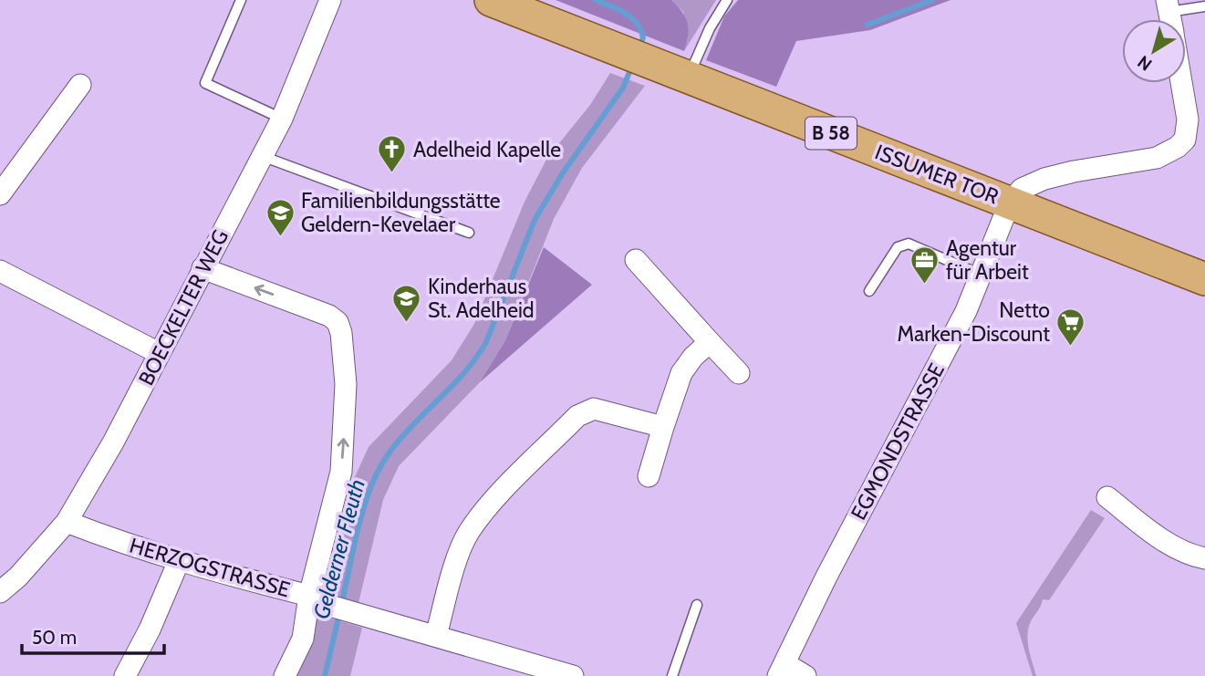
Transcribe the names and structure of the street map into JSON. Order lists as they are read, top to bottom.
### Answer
{
  "streets": {
    "main road": ["B 58", "ISSUMER TOR"],
    "street": ["BOECKELTER WEG", "EGMONDSTRASSE", "HERZOGSTRASSE"]
  },
  "crossings": [
    ["ISSUMER TOR", "EGMONDSTRASSE"],
    ["BOECKELTER WEG", "HERZOGSTRASSE"]
  ],
  "water": ["Gelderner Fleuth"],
  "places": {
    "church": ["Adelheid Kapelle"],
    "school or university": ["Familienbildungsstätte Geldern-Kevelaer", "Kinderhaus St. Adelheid"],
    "office": ["Agentur für Arbeit"],
    "supermarket": ["Netto Marken-Discount"]
  },
  "scale_bar": "50 m",
  "north": "bottom left"
}
